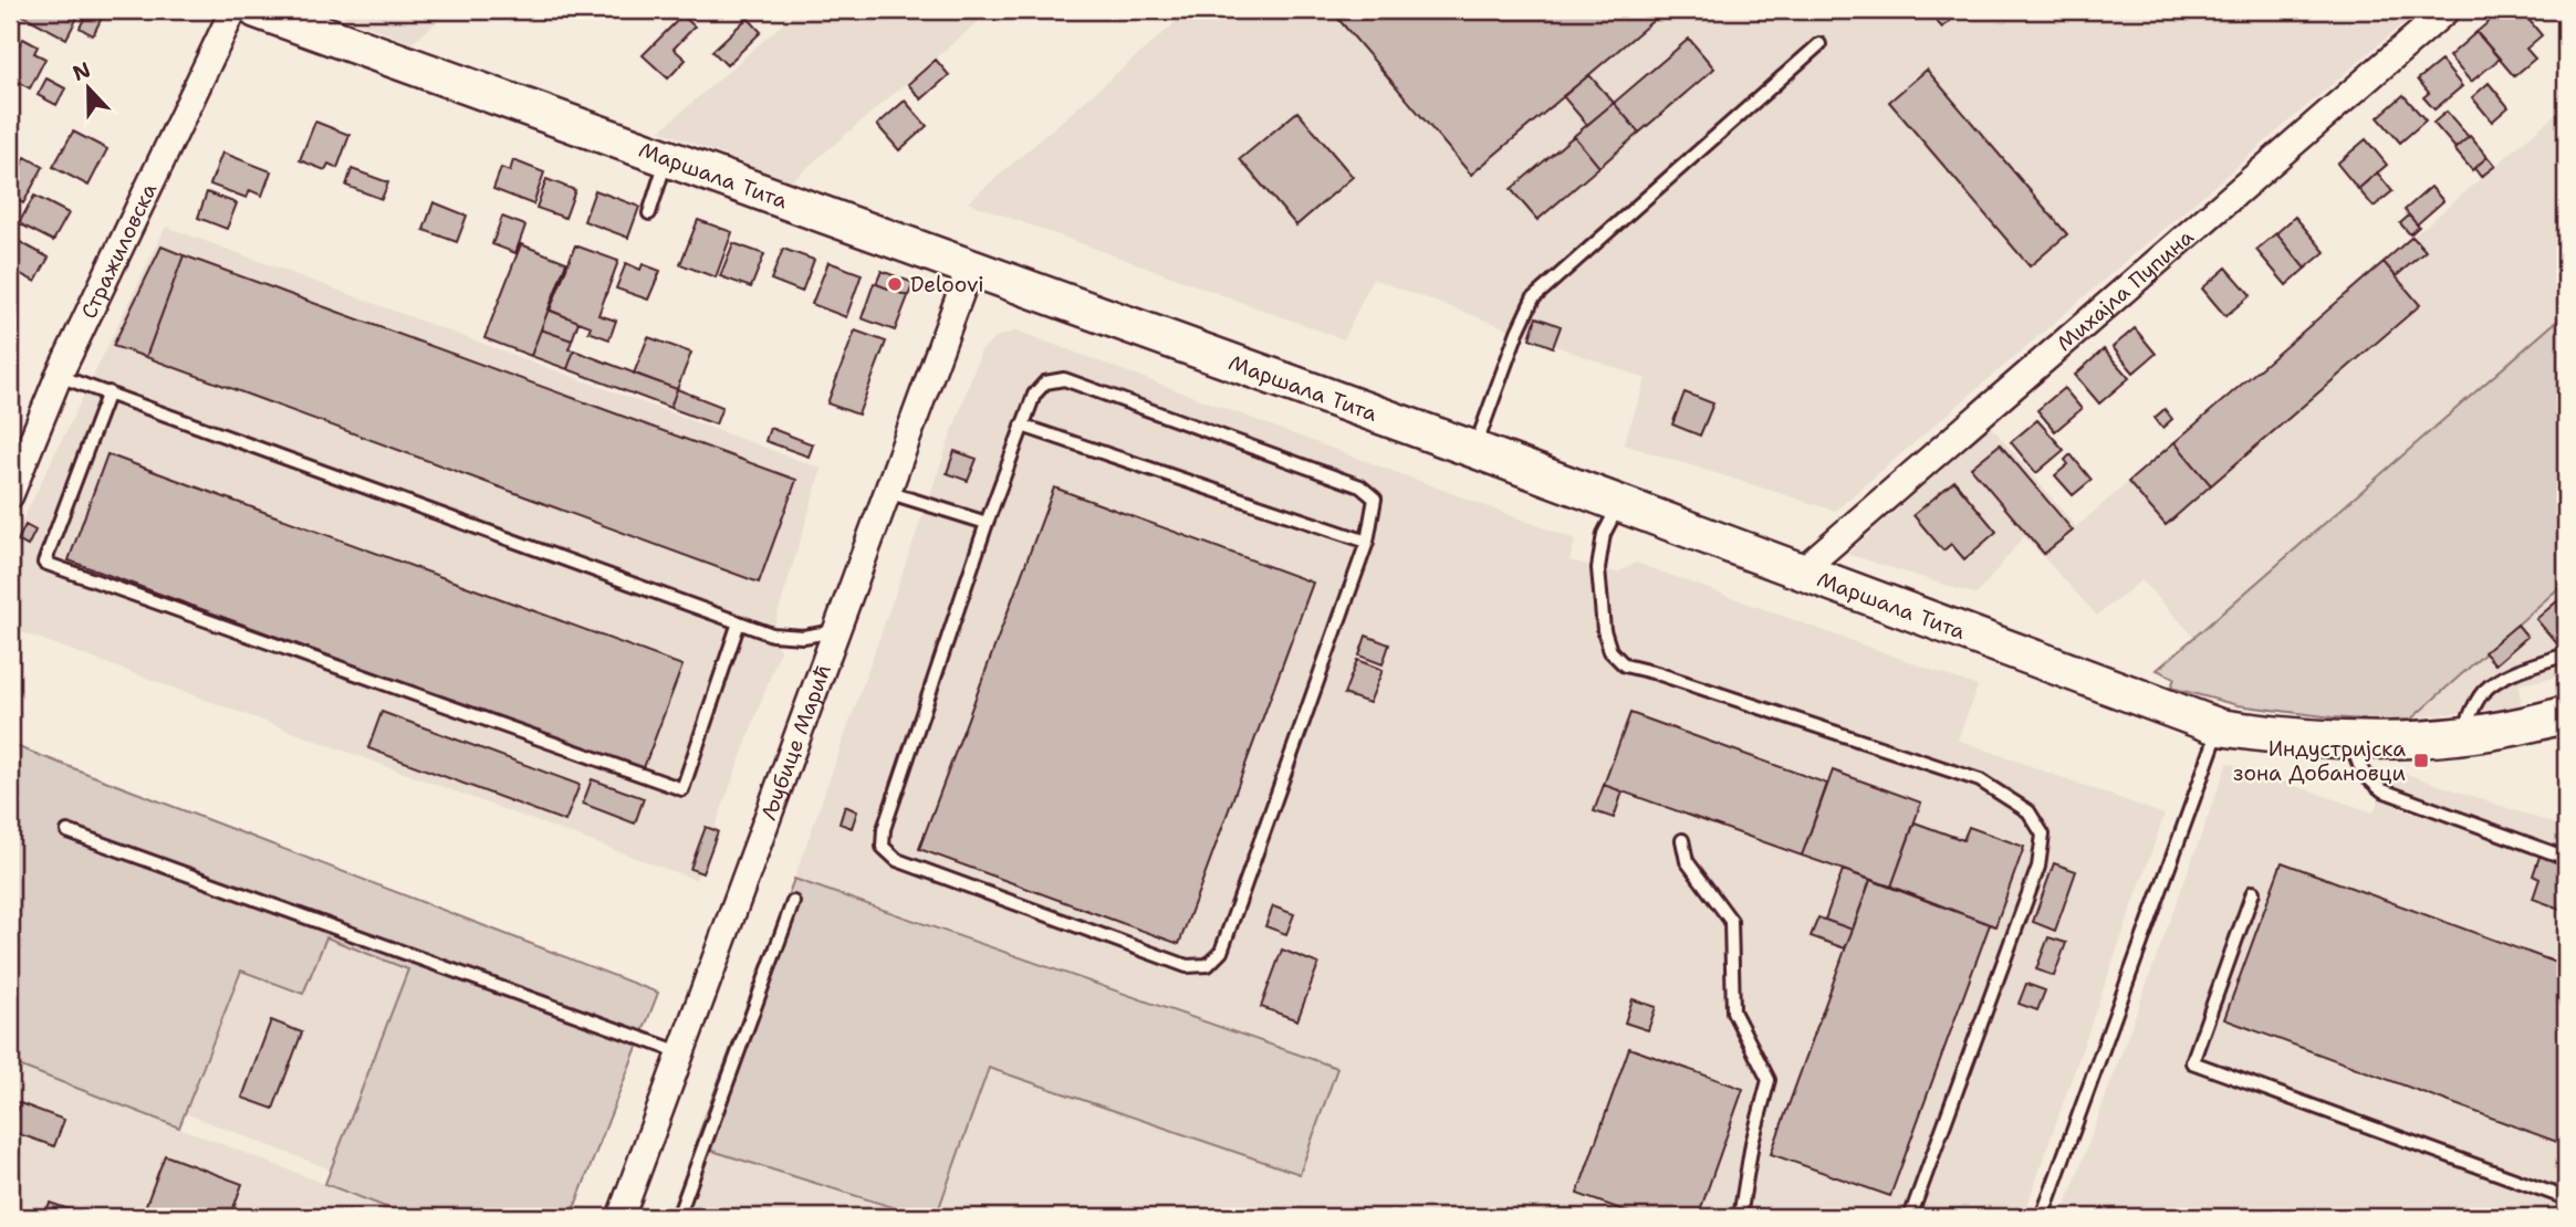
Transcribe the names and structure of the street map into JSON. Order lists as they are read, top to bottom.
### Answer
{
  "streets": {
    "main road": ["Маршала Тита"],
    "street": ["Стражиловска", "Михајла Пупина", "Љубице Марић"]
  },
  "crossings": [
    ["Маршала Тита", "Михајла Пупина"],
    ["Маршала Тита", "Љубице Марић"]
  ],
  "places": {
    "other": ["Deloovi"],
    "transit": ["Индустријска зона Добановци"]
  },
  "north": "top"
}
